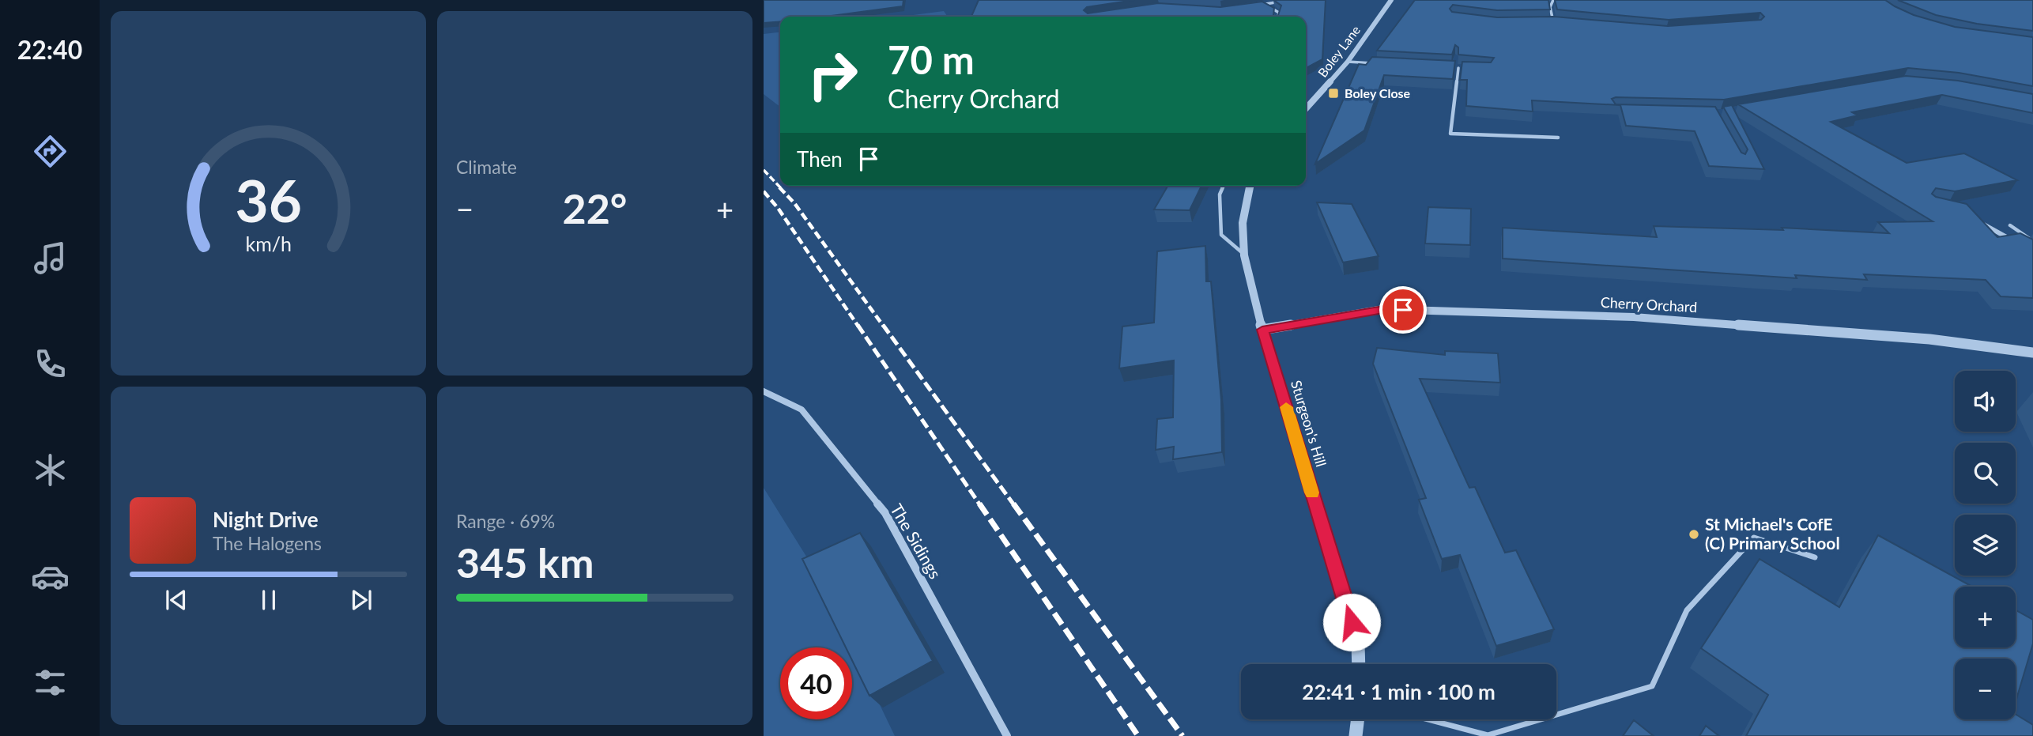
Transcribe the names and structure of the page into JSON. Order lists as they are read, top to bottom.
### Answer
{
  "streets": {
    "street": [
      "Boley Lane",
      "Cherry Orchard",
      "Sturgeon's Hill",
      "The Sidings"
    ]
  },
  "crossings": [
    ["Cherry Orchard", "Sturgeon's Hill"]
  ],
  "places": {
    "transit": ["Boley Close"],
    "other": ["St Michael's CofE (C) Primary School"]
  },
  "page": {
    "tabs": "22:40",
    "tile": [
      "Climate",
      ["Range · 69%", "345 km"]
    ],
    "turn": ["70 m", "Cherry Orchard"],
    "then": "Then",
    "heat": ["−", "22°", "+"],
    "map_buttons": ["+", "−"],
    "song": ["Night Drive", "The Halogens"],
    "limit": "40",
    "trip": "22:41 · 1 min · 100 m",
    "gauge": ["36", "km/h"]
  }
}
